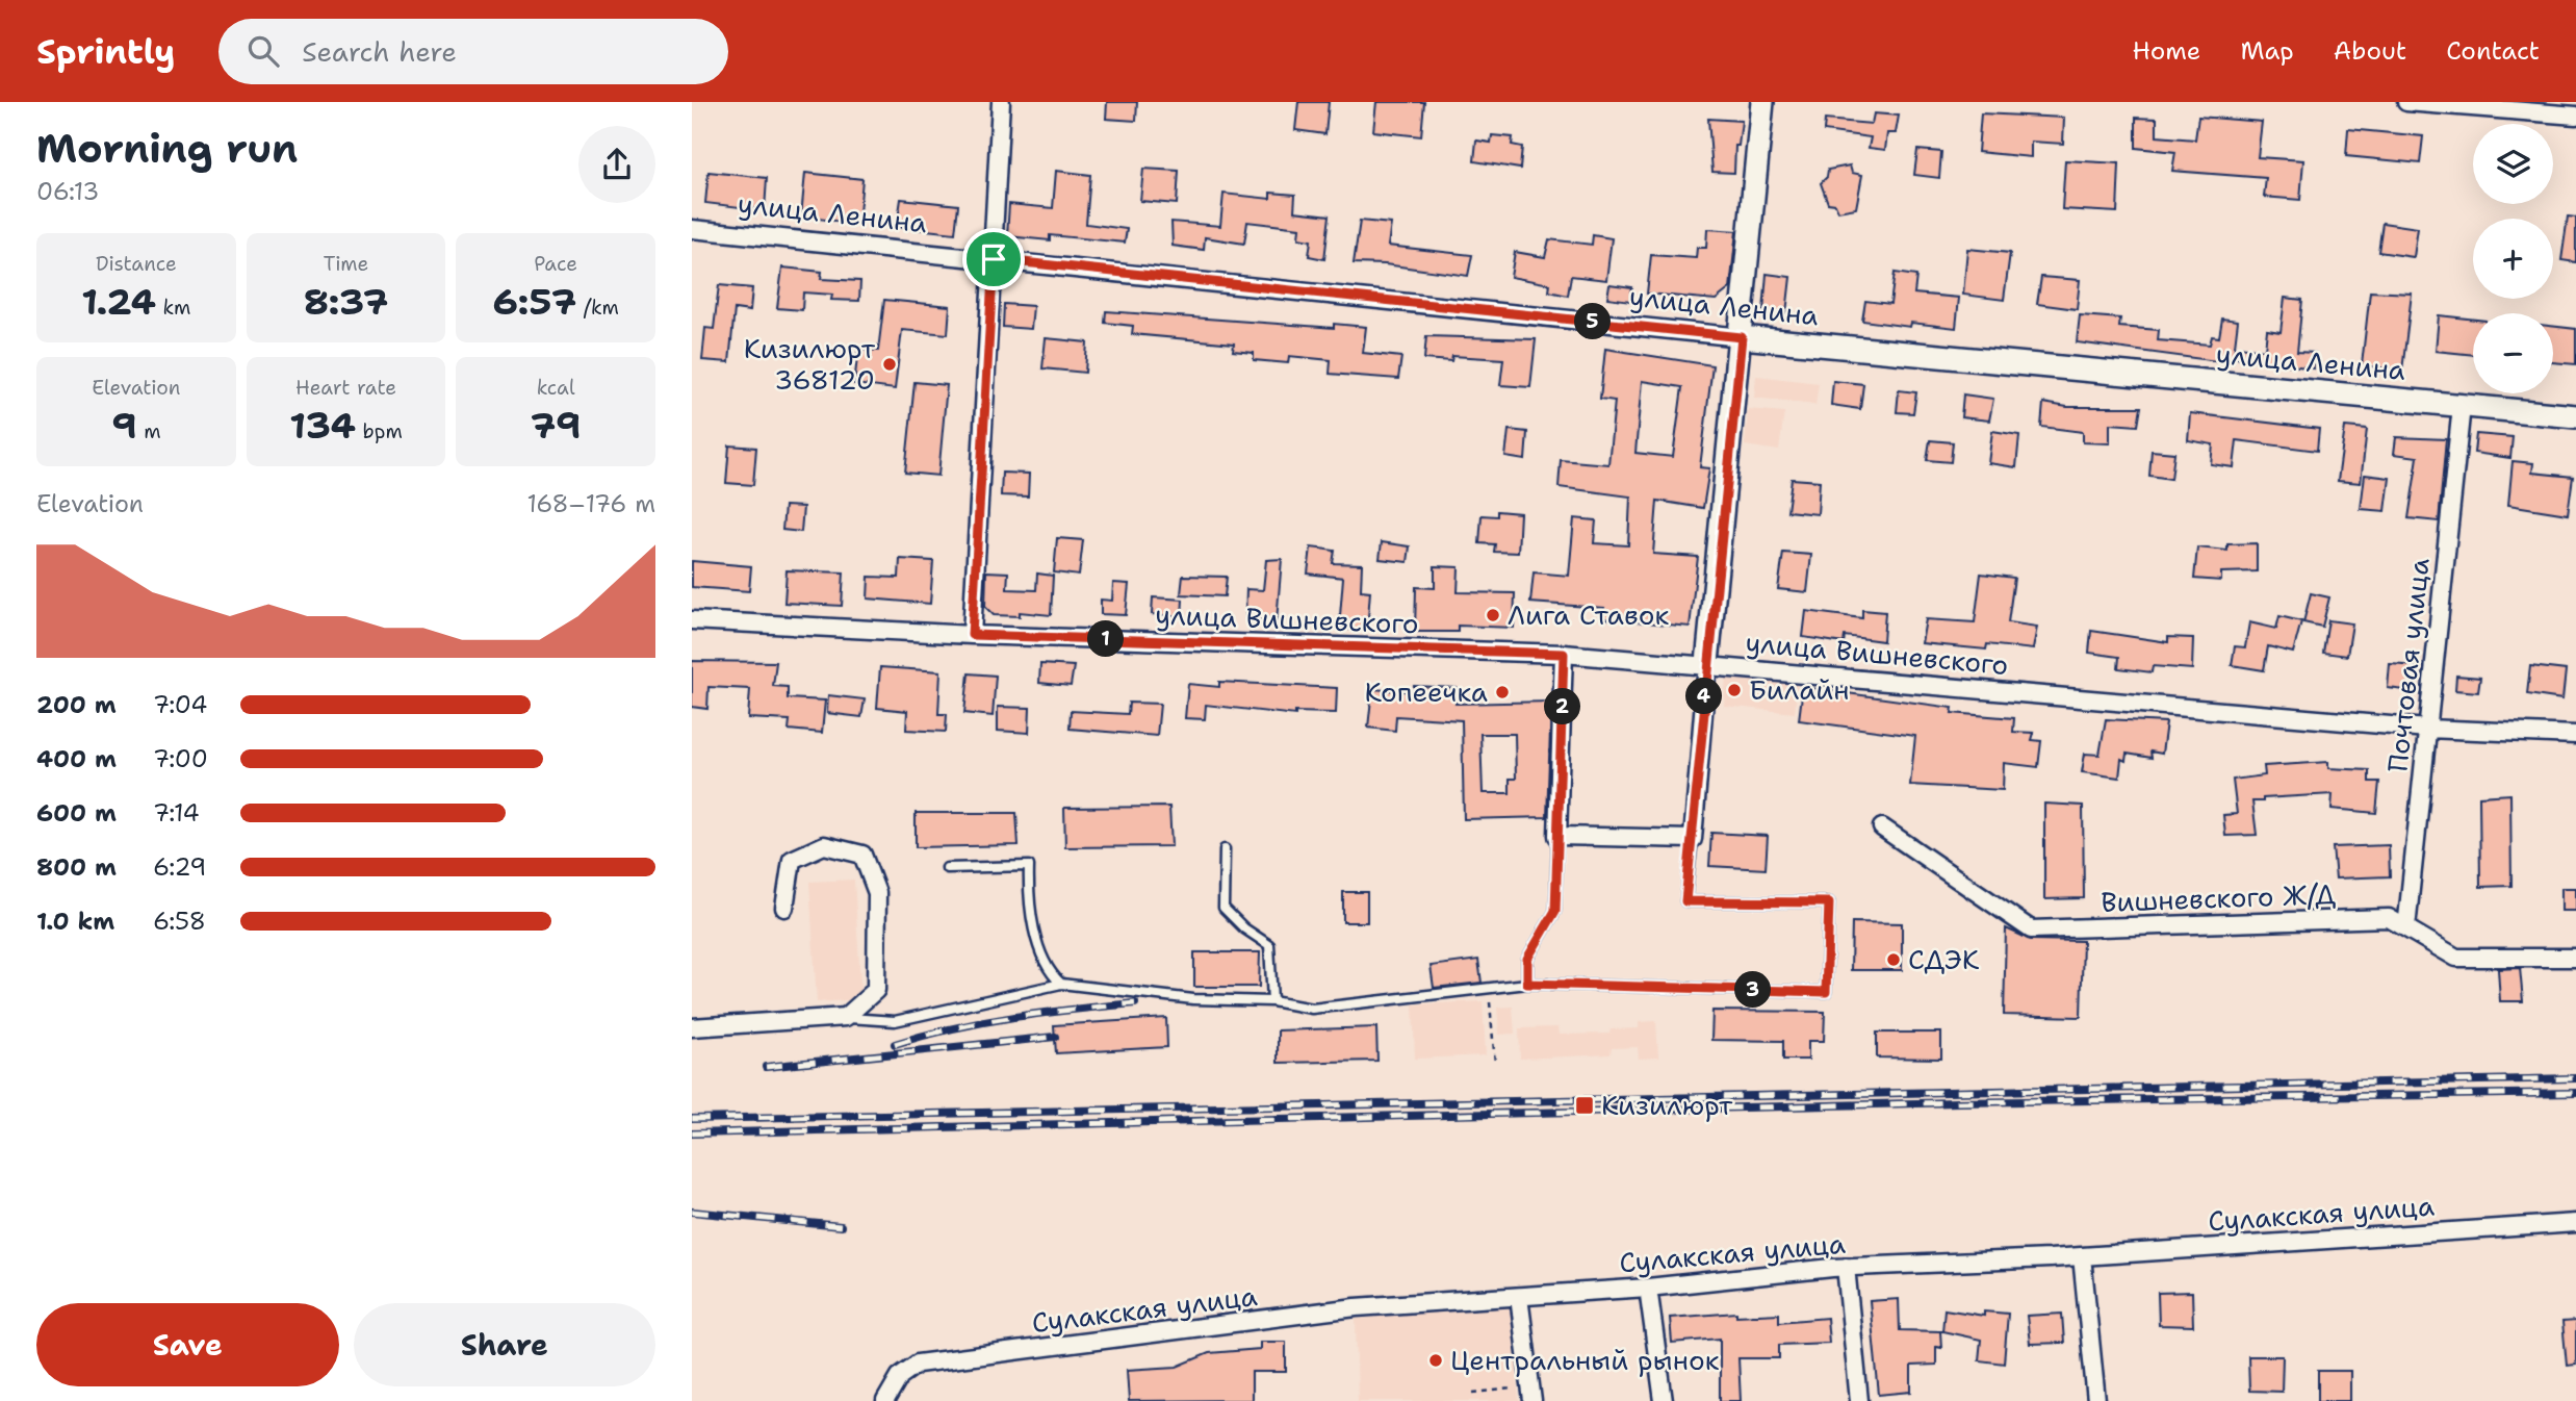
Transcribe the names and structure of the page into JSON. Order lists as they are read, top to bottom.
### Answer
{
  "streets": {
    "street": [
      "улица Ленина",
      "улица Вишневского",
      "Почтовая улица",
      "Вишневского Ж/Д",
      "Сулакская улица"
    ]
  },
  "crossings": [
    ["улица Ленина", "Почтовая улица"],
    ["улица Вишневского", "Почтовая улица"],
    ["Почтовая улица", "Вишневского Ж/Д"]
  ],
  "places": {
    "other": [
      "Кизилюрт 368120",
      "Лига Ставок",
      "Билайн",
      "Копеечка",
      "СДЭК",
      "Центральный рынок"
    ],
    "transit": ["Кизилюрт"]
  },
  "page": {
    "header": "Sprintly",
    "search": "Search here",
    "nav": [
      "Home",
      "Map",
      "About",
      "Contact"
    ],
    "heading": ["Morning run", "06:13"],
    "map_buttons": ["+", "−"],
    "stats": [
      ["Distance", "1.24 km"],
      ["Time", "8:37"],
      ["Pace", "6:57 /km"],
      ["Elevation", "9 m"],
      ["Heart rate", "134 bpm"],
      ["kcal", "79"]
    ],
    "pins": [
      "5",
      "1",
      "4",
      "2",
      "3"
    ],
    "chart": ["Elevation", "168–176 m"],
    "list": [
      {
        "name": "200 m",
        "note": "7:04"
      },
      {
        "name": "400 m",
        "note": "7:00"
      },
      {
        "name": "600 m",
        "note": "7:14"
      },
      {
        "name": "800 m",
        "note": "6:29"
      },
      {
        "name": "1.0 km",
        "note": "6:58"
      }
    ],
    "buttons": ["Save", "Share"]
  }
}
